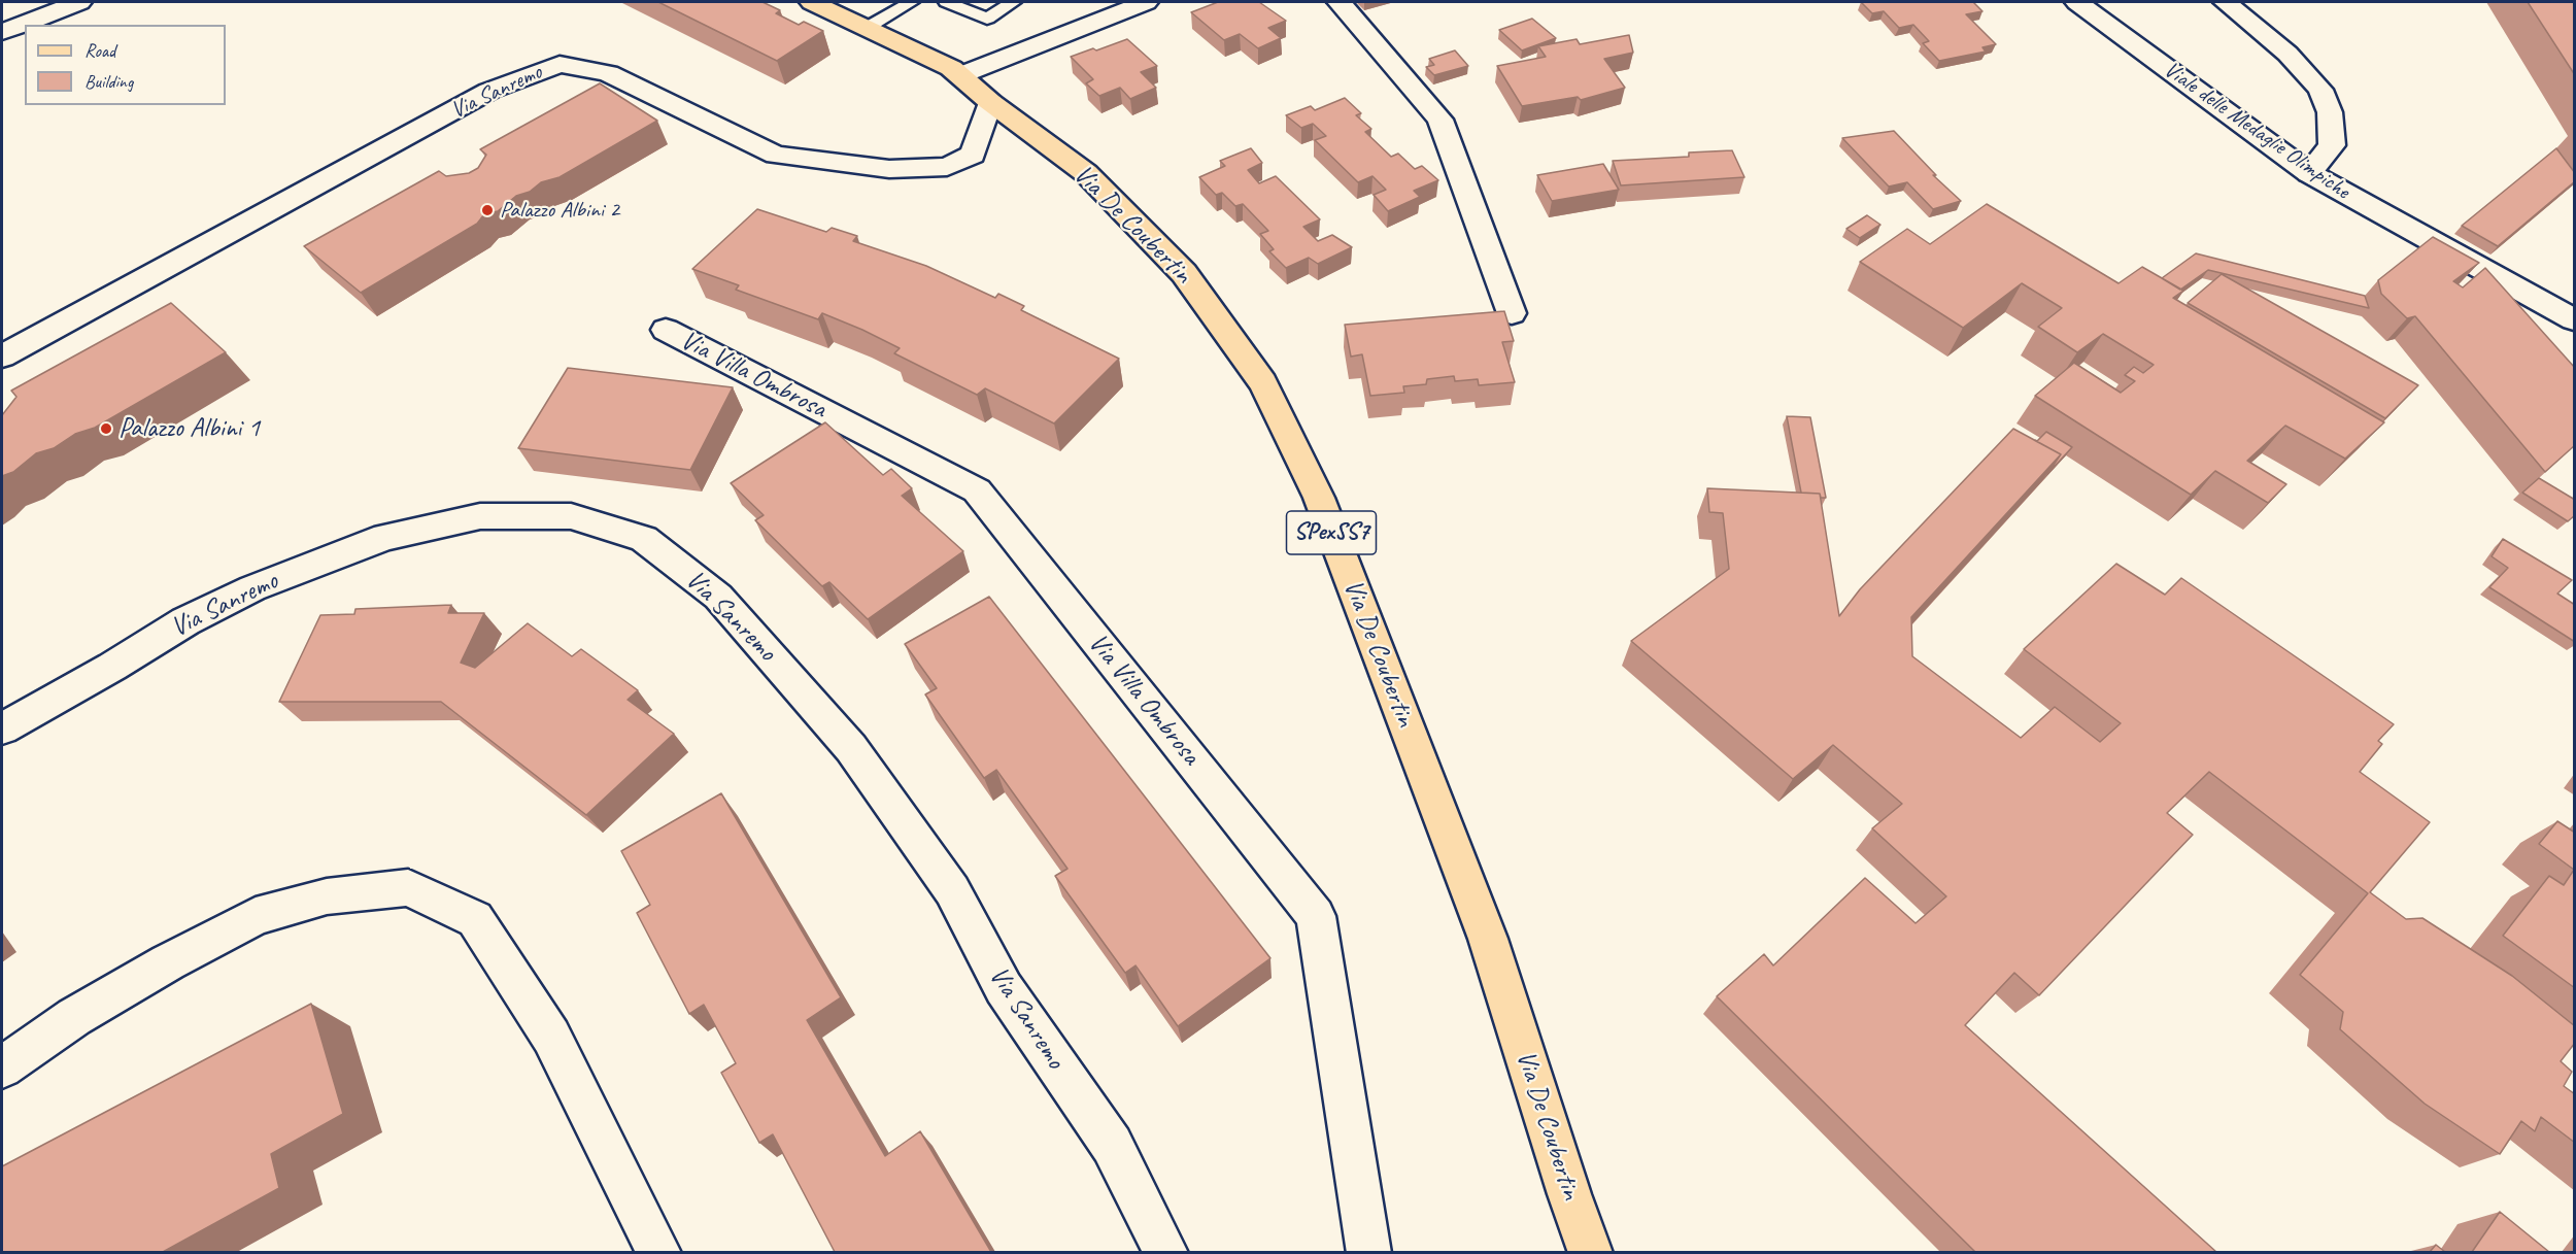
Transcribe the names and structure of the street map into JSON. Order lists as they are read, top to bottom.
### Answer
{
  "streets": {
    "main road": ["Via De Coubertin", "SPexSS7"],
    "street": ["Via Sanremo", "Viale delle Medaglie Olimpiche", "Via Villa Ombrosa"]
  },
  "crossings": [
    ["Via Sanremo", "Via De Coubertin"]
  ],
  "places": ["Palazzo Albini 2", "Palazzo Albini 1"],
  "legend": ["Road", "Building"]
}
